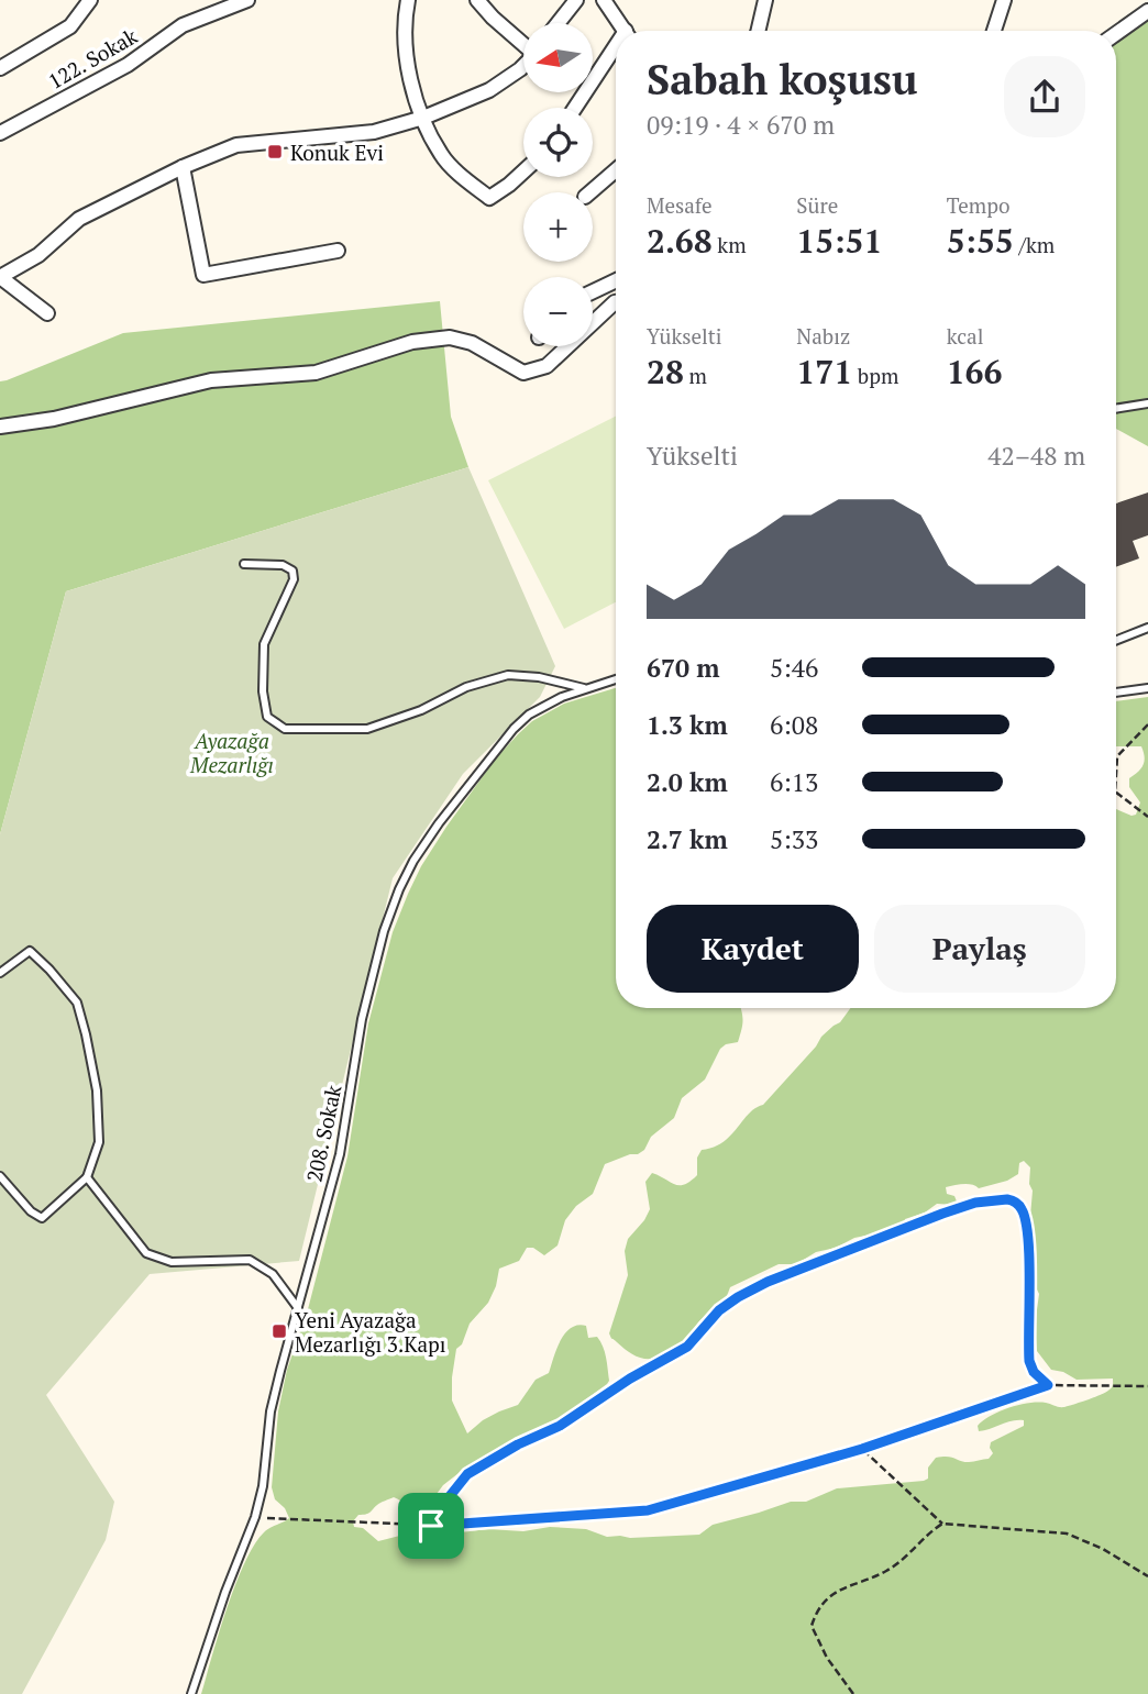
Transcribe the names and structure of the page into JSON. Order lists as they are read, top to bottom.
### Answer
{
  "streets": {
    "street": ["122. Sokak"],
    "lane": ["208. Sokak"]
  },
  "parks": ["Ayazağa Mezarlığı"],
  "places": {
    "transit": ["Konuk Evi", "Yeni Ayazağa Mezarlığı 3.Kapı"]
  },
  "north": "left",
  "page": {
    "map_buttons": ["+", "−"],
    "heading": ["Sabah koşusu", "09:19 · 4 × 670 m"],
    "stats": [
      ["Mesafe", "2.68 km"],
      ["Süre", "15:51"],
      ["Tempo", "5:55 /km"],
      ["Yükselti", "28 m"],
      ["Nabız", "171 bpm"],
      ["kcal", "166"]
    ],
    "chart": ["Yükselti", "42–48 m"],
    "list": [
      {
        "name": "670 m",
        "note": "5:46"
      },
      {
        "name": "1.3 km",
        "note": "6:08"
      },
      {
        "name": "2.0 km",
        "note": "6:13"
      },
      {
        "name": "2.7 km",
        "note": "5:33"
      }
    ],
    "buttons": ["Kaydet", "Paylaş"]
  }
}
